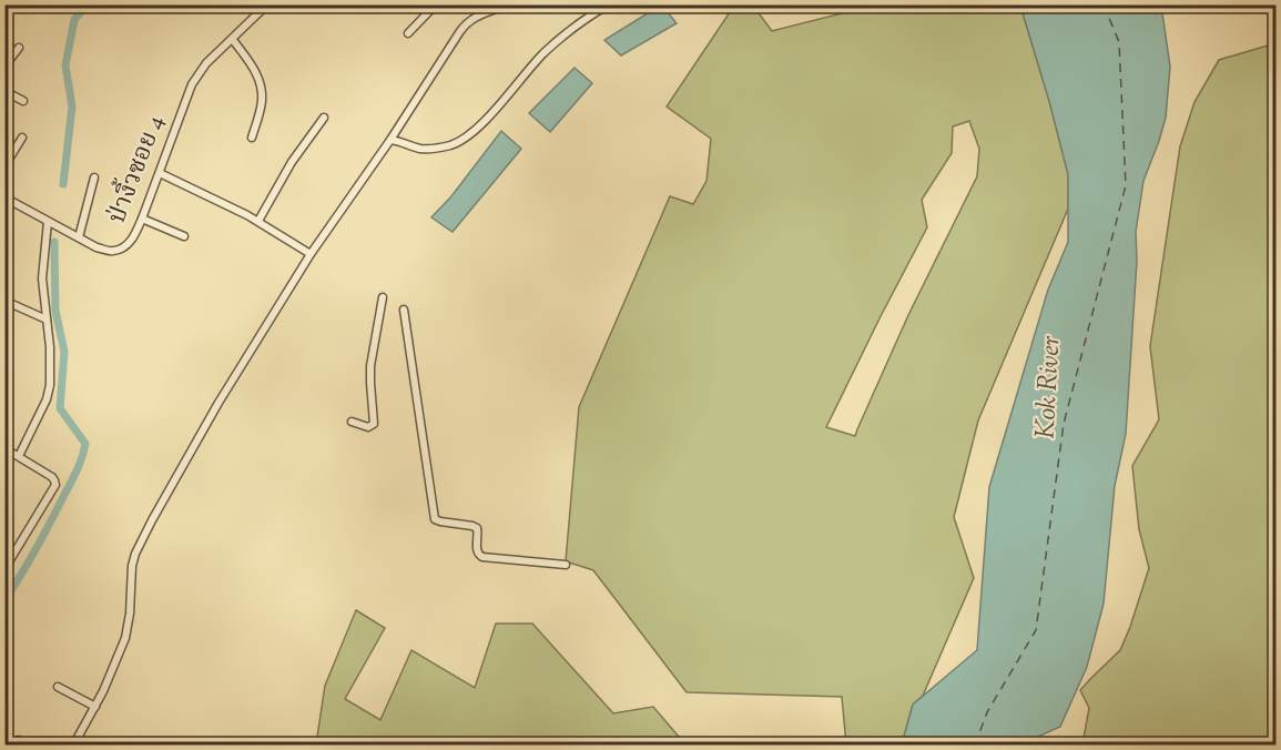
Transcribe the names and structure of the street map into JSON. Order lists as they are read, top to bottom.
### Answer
{
  "streets": {
    "street": ["ป่างิ้วซอย 4"]
  },
  "water": ["Kok River"]
}
